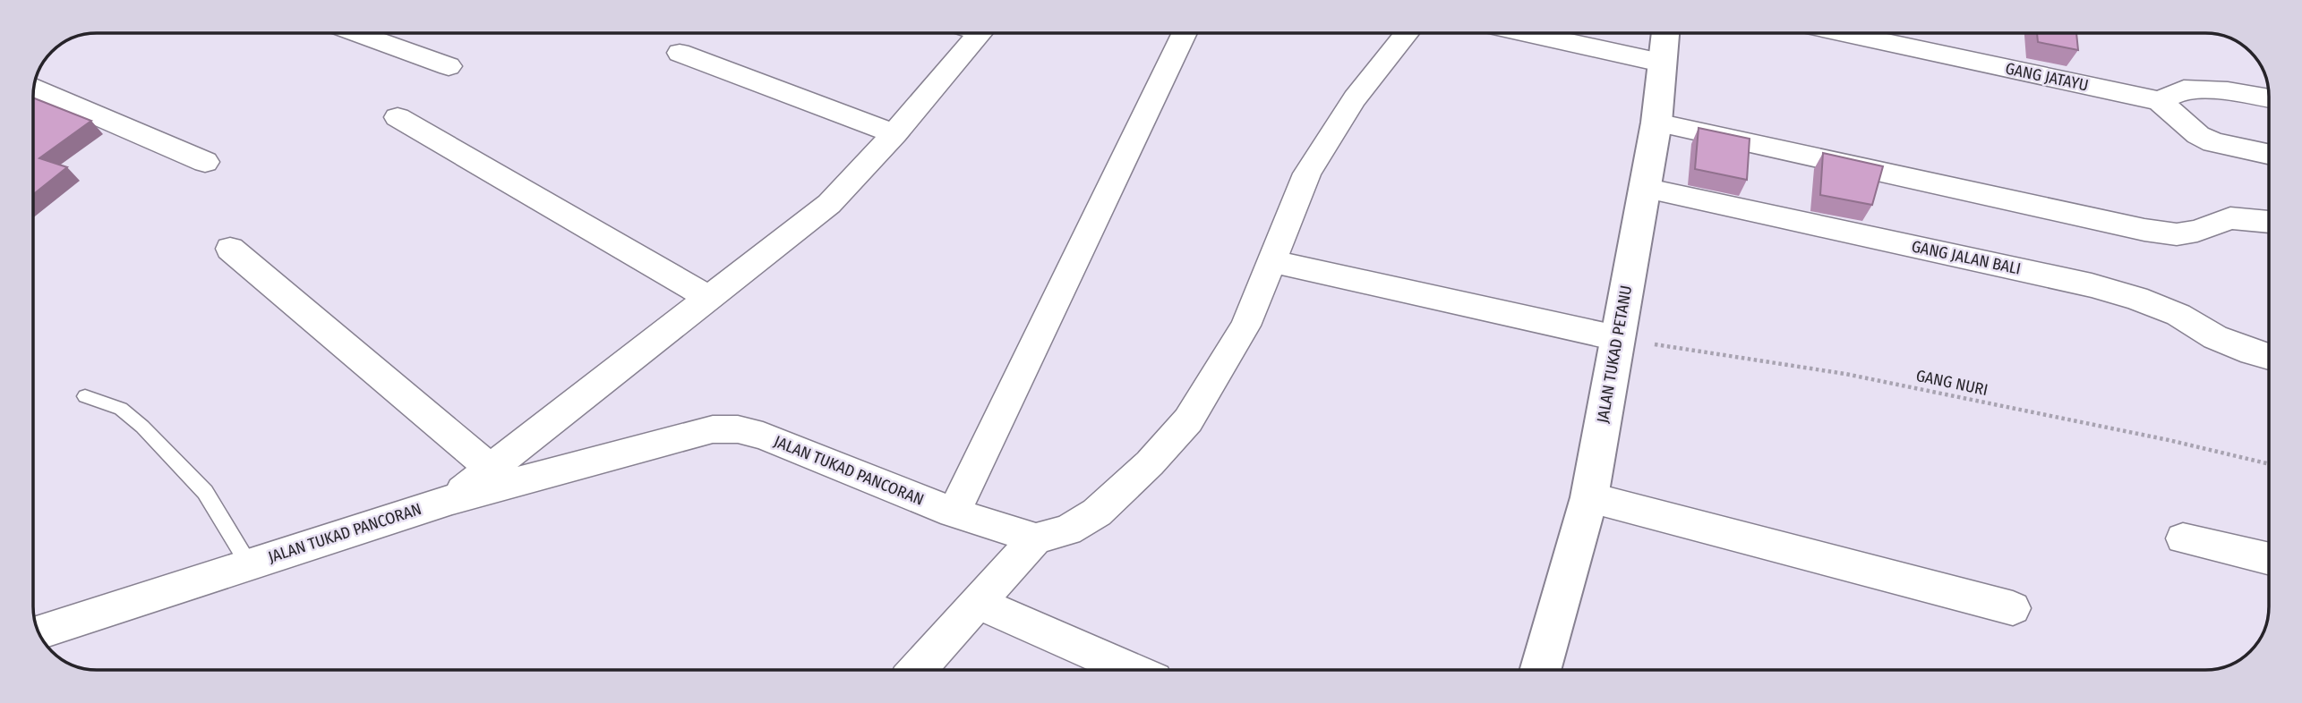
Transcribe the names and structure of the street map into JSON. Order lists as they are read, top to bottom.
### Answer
{
  "streets": {
    "street": [
      "GANG JATAYU",
      "GANG JALAN BALI",
      "JALAN TUKAD PETANU",
      "JALAN TUKAD PANCORAN"
    ],
    "path": ["GANG NURI"]
  },
  "crossings": [
    ["GANG JALAN BALI", "JALAN TUKAD PETANU"],
    ["JALAN TUKAD PETANU", "GANG NURI"]
  ]
}
